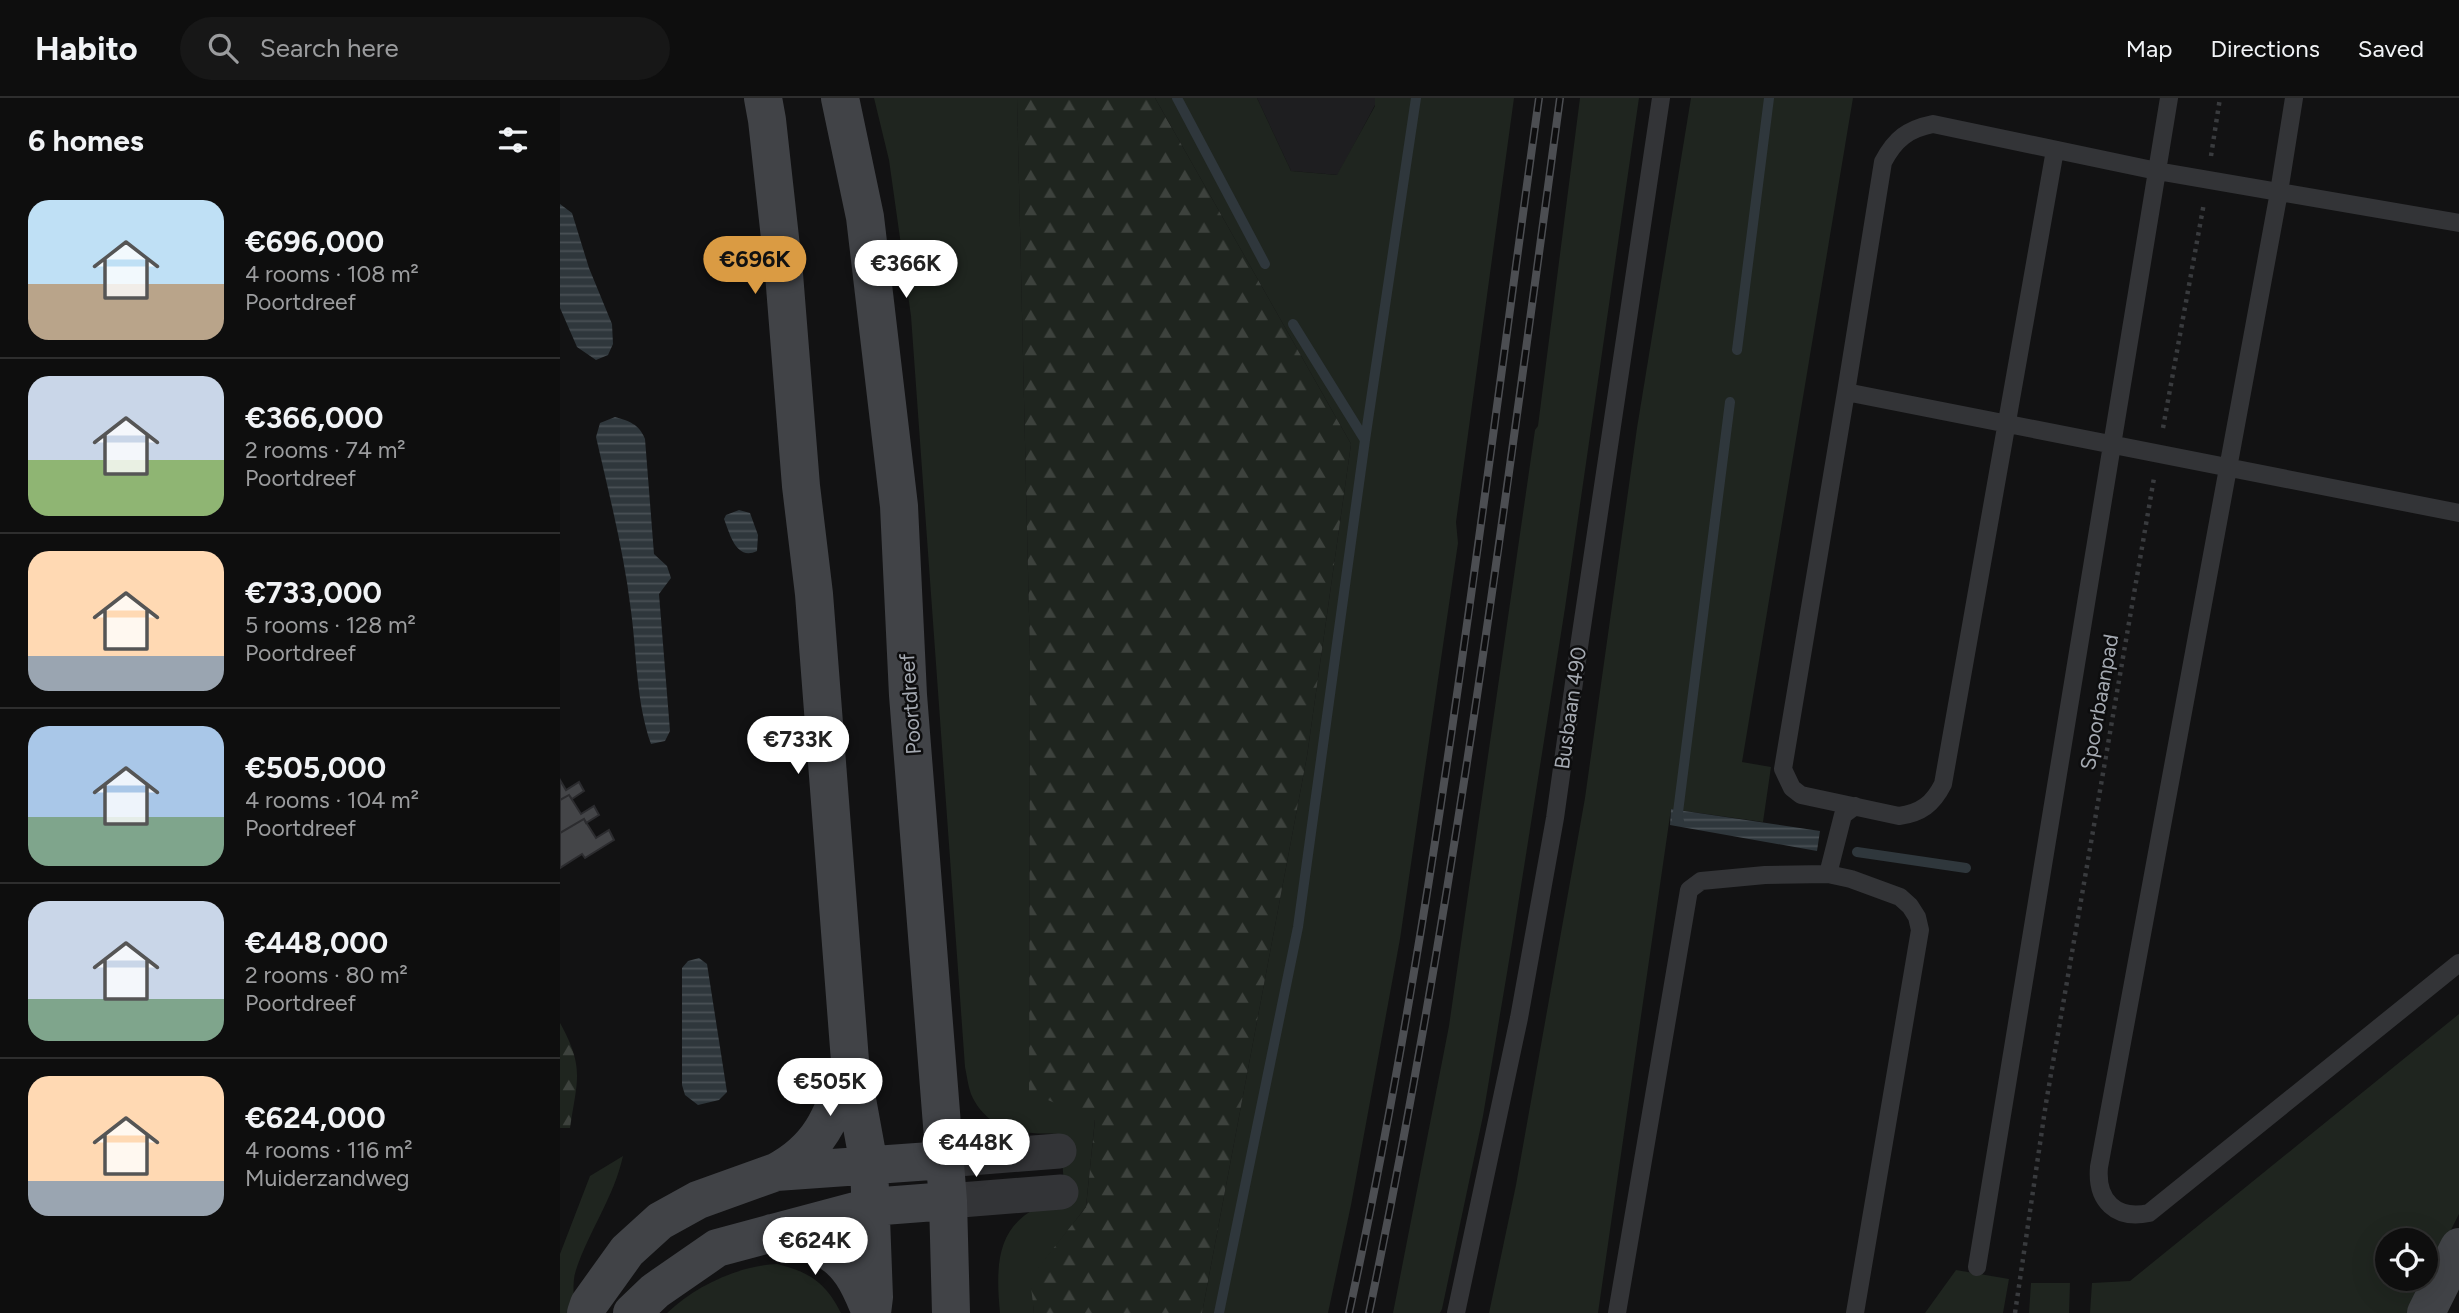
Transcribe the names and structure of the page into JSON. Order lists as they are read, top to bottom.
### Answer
{
  "streets": {
    "main road": ["Poortdreef"],
    "lane": ["Busbaan 490"],
    "path": ["Spoorbaanpad"]
  },
  "page": {
    "header": "Habito",
    "search": "Search here",
    "nav": ["Map", "Directions", "Saved"],
    "heading": "6 homes",
    "list": [
      {
        "name": "€696,000",
        "note": "4 rooms · 108 m² · Poortdreef"
      },
      {
        "name": "€366,000",
        "note": "2 rooms · 74 m² · Poortdreef"
      },
      {
        "name": "€733,000",
        "note": "5 rooms · 128 m² · Poortdreef"
      },
      {
        "name": "€505,000",
        "note": "4 rooms · 104 m² · Poortdreef"
      },
      {
        "name": "€448,000",
        "note": "2 rooms · 80 m² · Poortdreef"
      },
      {
        "name": "€624,000",
        "note": "4 rooms · 116 m² · Muiderzandweg"
      }
    ],
    "price": [
      "€696K",
      "€366K",
      "€733K",
      "€505K",
      "€448K",
      "€624K"
    ]
  }
}
